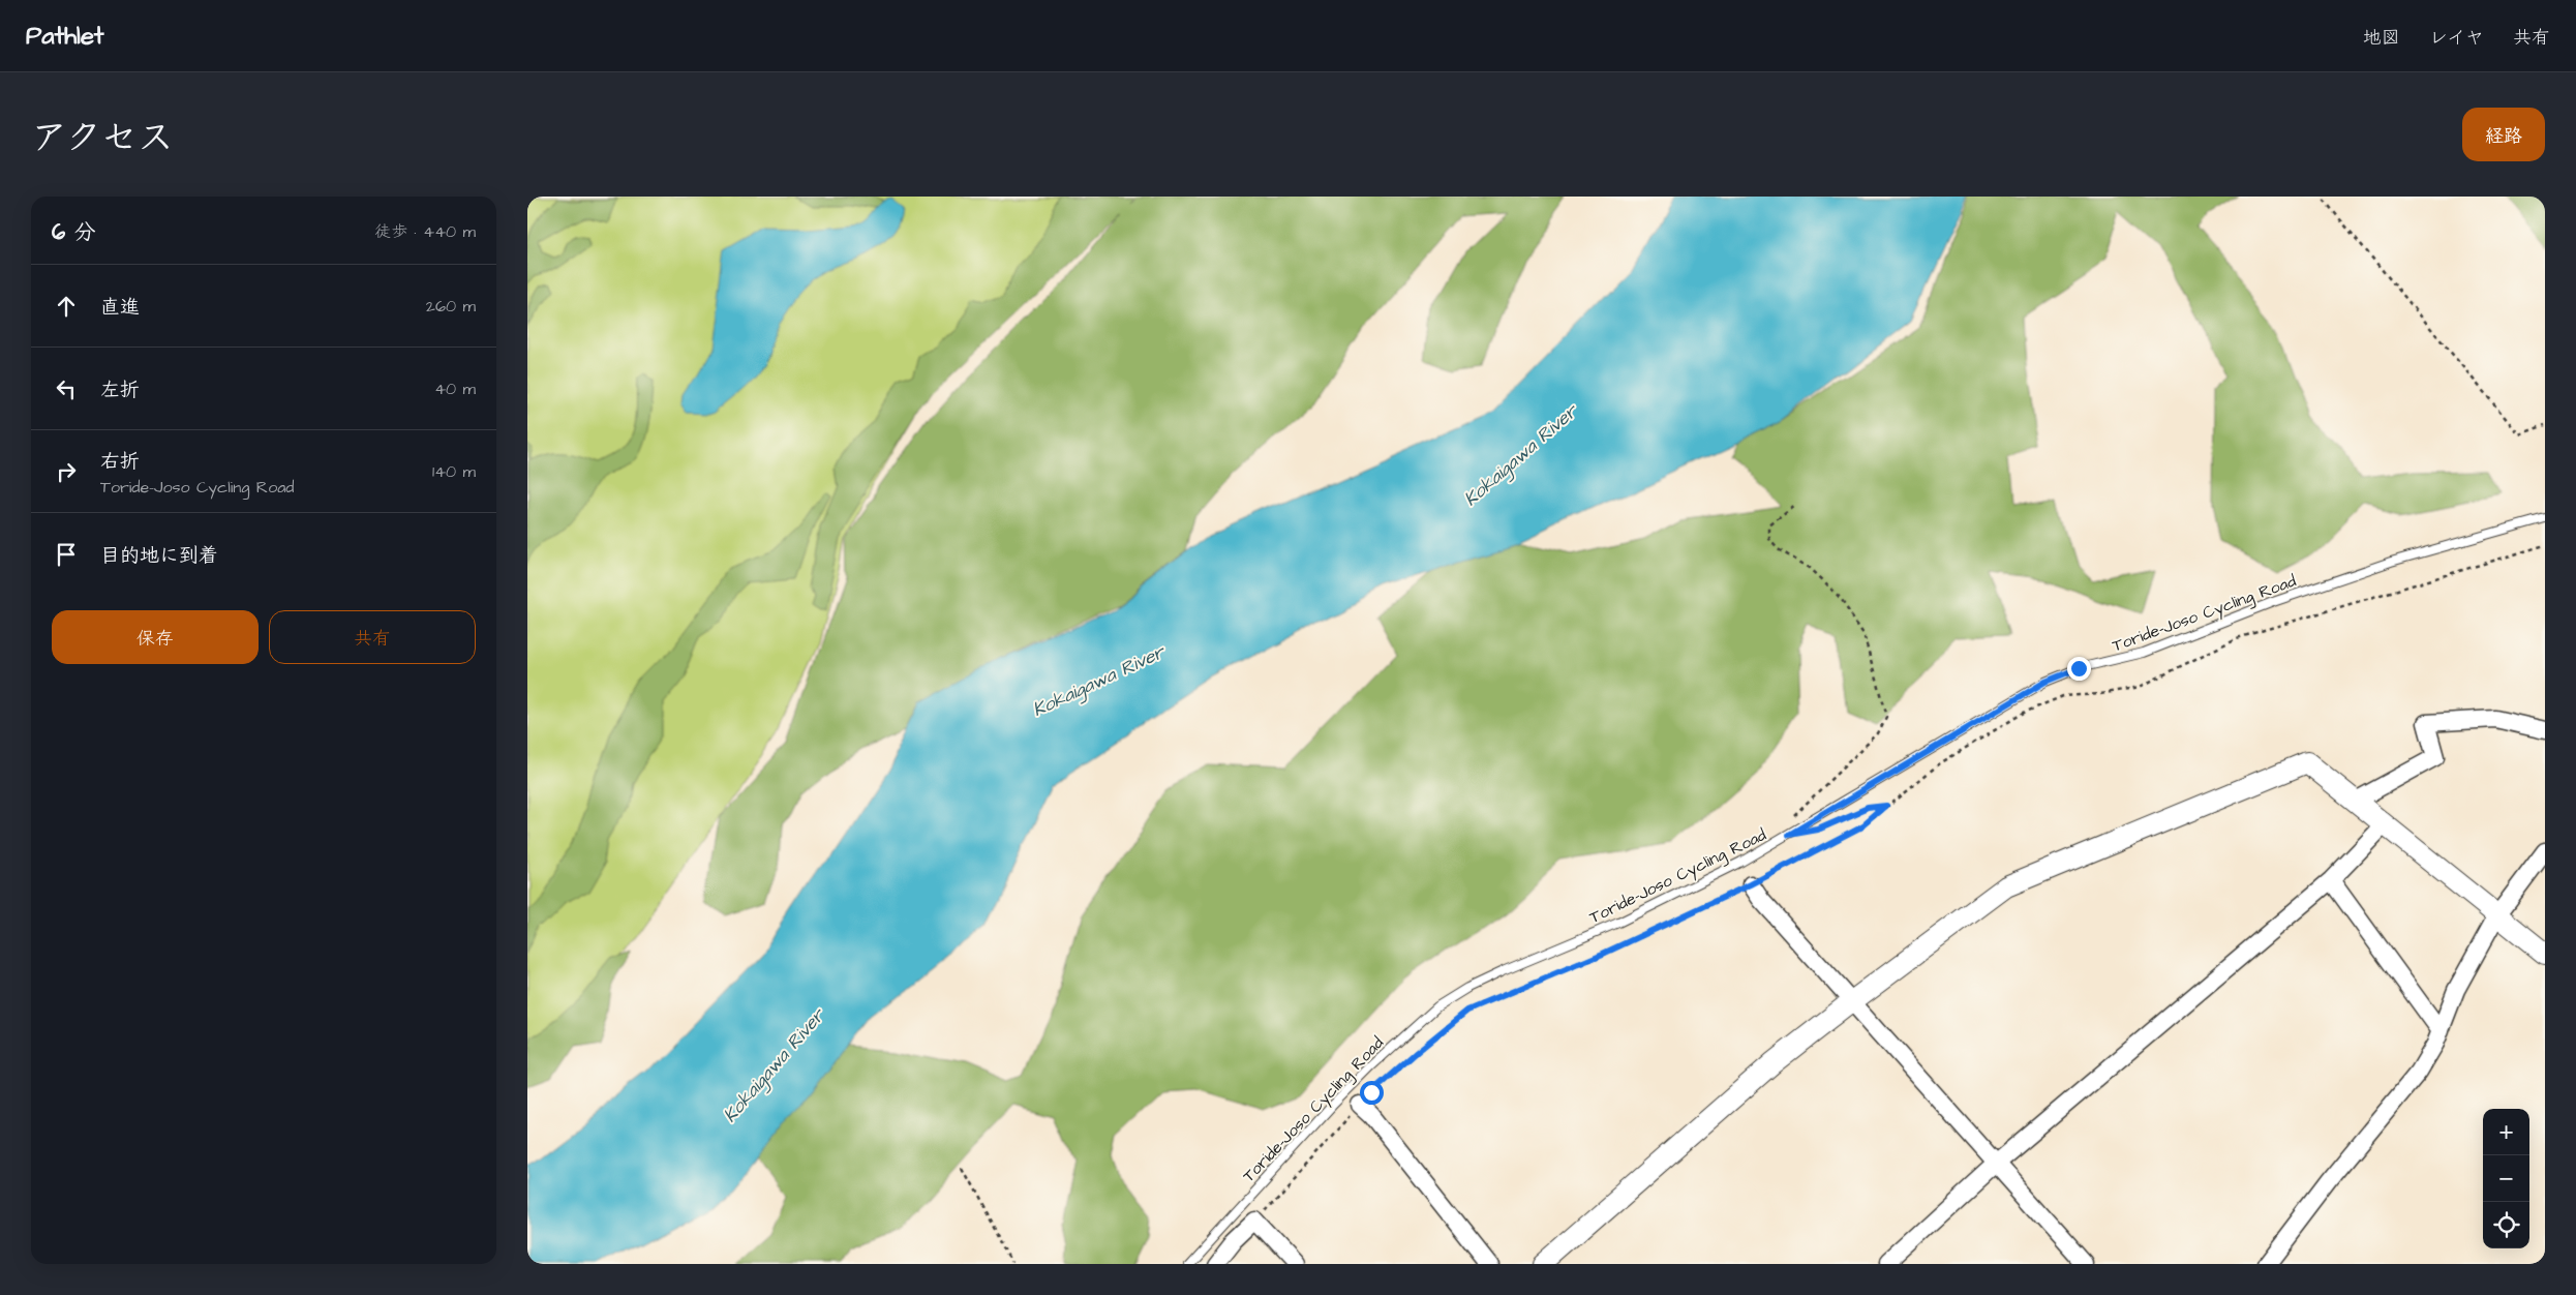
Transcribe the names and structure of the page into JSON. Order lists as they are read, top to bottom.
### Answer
{
  "streets": {
    "lane": ["Toride-Joso Cycling Road"]
  },
  "water": ["Kokaigawa River"],
  "page": {
    "header": "Pathlet",
    "nav": ["地図", "レイヤ", "共有"],
    "title": "アクセス",
    "buttons": [
      "経路",
      ["保存", "共有"]
    ],
    "heading": ["6 分", "徒歩 · 440 m"],
    "list": [
      ["直進", "260 m"],
      ["左折", "40 m"],
      ["右折", "Toride-Joso Cycling Road", "140 m"],
      "目的地に到着"
    ],
    "map_buttons": ["+", "−"]
  }
}
